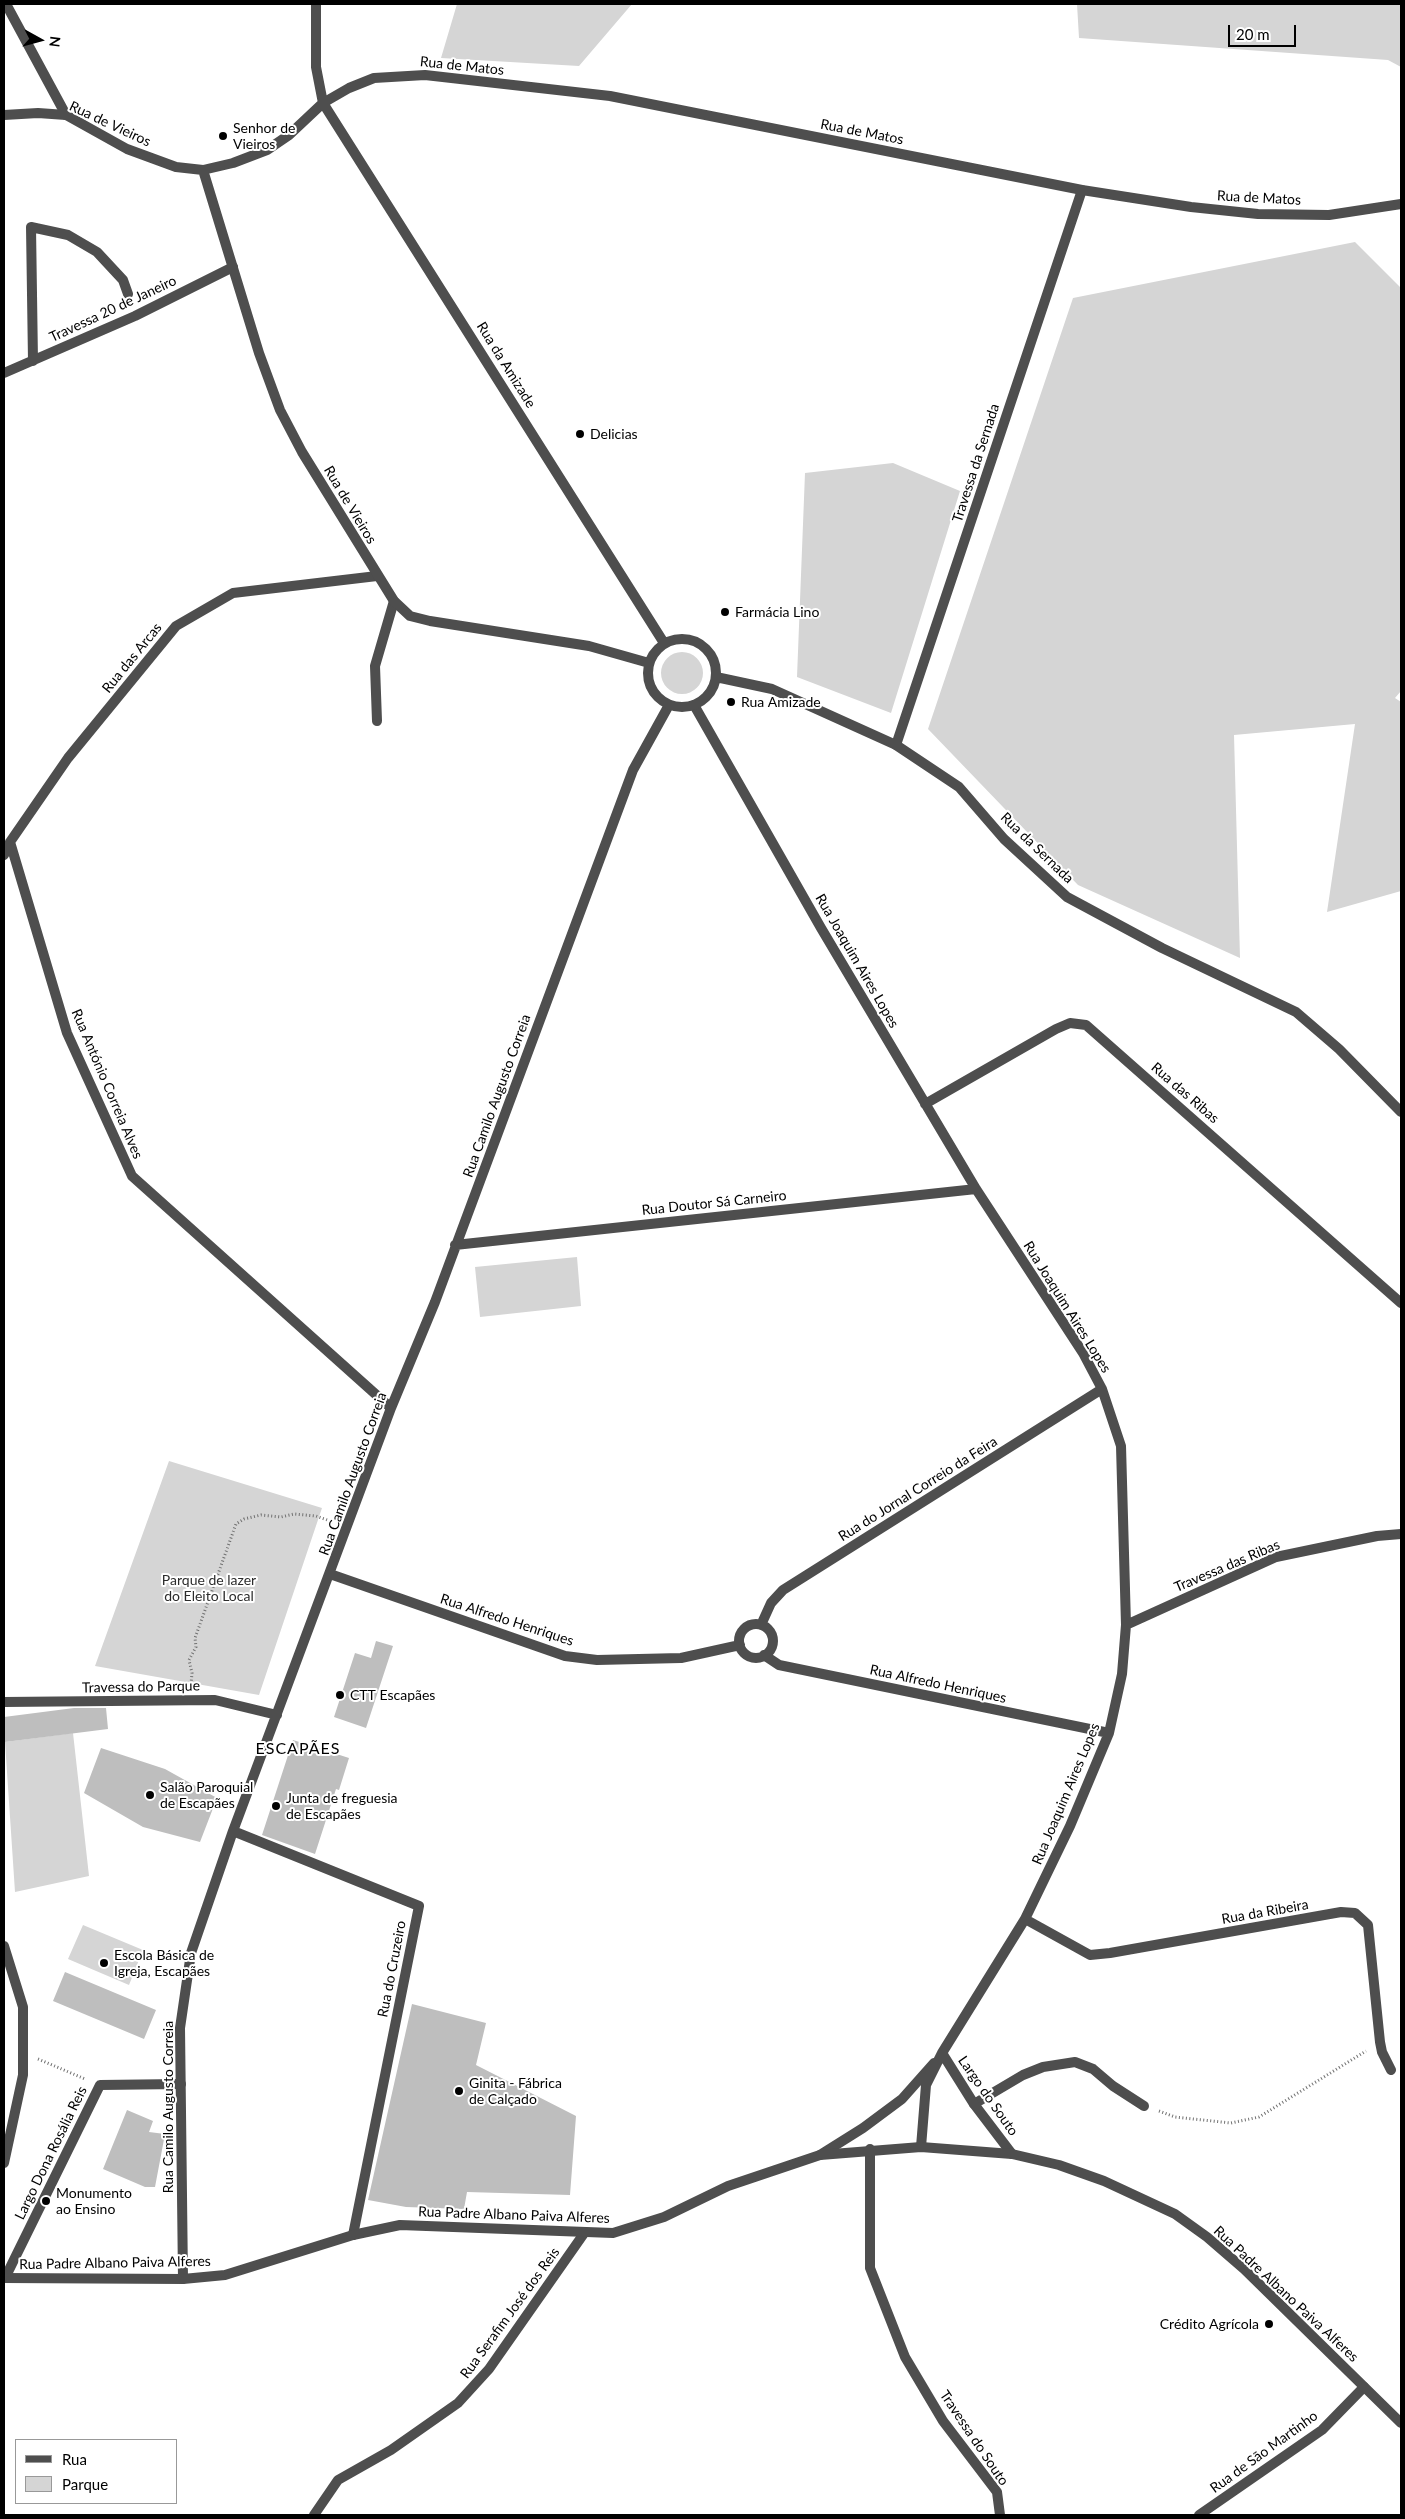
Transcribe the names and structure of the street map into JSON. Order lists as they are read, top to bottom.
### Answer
{
  "streets": {
    "street": [
      "Rua de Matos",
      "Rua de Vieiros",
      "Travessa 20 de Janeiro",
      "Rua da Amizade",
      "Travessa da Sernada",
      "Rua das Arcas",
      "Rua da Sernada",
      "Rua Joaquim Aires Lopes",
      "Rua António Correia Alves",
      "Rua das Ribas",
      "Rua Camilo Augusto Correia",
      "Rua Doutor Sá Carneiro",
      "Rua do Jornal Correio da Feira",
      "Travessa das Ribas",
      "Rua Alfredo Henriques",
      "Travessa do Parque",
      "Rua da Ribeira",
      "Rua do Cruzeiro",
      "Largo do Souto",
      "Largo Dona Rosália Reis",
      "Rua Padre Albano Paiva Alferes",
      "Rua Serafim José dos Reis",
      "Travessa do Souto",
      "Rua de São Martinho"
    ]
  },
  "crossings": [
    ["Rua de Matos", "Rua de Vieiros"],
    ["Rua de Matos", "Rua da Amizade"],
    ["Rua de Matos", "Travessa da Sernada"],
    ["Rua de Vieiros", "Travessa 20 de Janeiro"],
    ["Rua de Vieiros", "Rua da Amizade"],
    ["Rua de Vieiros", "Rua das Arcas"],
    ["Rua de Vieiros", "Rua da Sernada"],
    ["Rua de Vieiros", "Rua Joaquim Aires Lopes"],
    ["Rua de Vieiros", "Rua Camilo Augusto Correia"],
    ["Rua da Amizade", "Rua da Sernada"],
    ["Rua da Amizade", "Rua Joaquim Aires Lopes"],
    ["Rua da Amizade", "Rua Camilo Augusto Correia"],
    ["Travessa da Sernada", "Rua da Sernada"],
    ["Rua das Arcas", "Rua António Correia Alves"],
    ["Rua da Sernada", "Rua Joaquim Aires Lopes"],
    ["Rua da Sernada", "Rua Camilo Augusto Correia"],
    ["Rua Joaquim Aires Lopes", "Rua das Ribas"],
    ["Rua Joaquim Aires Lopes", "Rua Camilo Augusto Correia"],
    ["Rua Joaquim Aires Lopes", "Rua Doutor Sá Carneiro"],
    ["Rua Joaquim Aires Lopes", "Rua do Jornal Correio da Feira"],
    ["Rua Joaquim Aires Lopes", "Travessa das Ribas"],
    ["Rua Joaquim Aires Lopes", "Rua Alfredo Henriques"],
    ["Rua Joaquim Aires Lopes", "Rua da Ribeira"],
    ["Rua Joaquim Aires Lopes", "Largo do Souto"],
    ["Rua António Correia Alves", "Rua Camilo Augusto Correia"],
    ["Rua Camilo Augusto Correia", "Rua Doutor Sá Carneiro"],
    ["Rua Camilo Augusto Correia", "Rua Alfredo Henriques"],
    ["Rua Camilo Augusto Correia", "Travessa do Parque"],
    ["Rua Camilo Augusto Correia", "Rua do Cruzeiro"],
    ["Rua Camilo Augusto Correia", "Largo Dona Rosália Reis"],
    ["Rua Camilo Augusto Correia", "Rua Padre Albano Paiva Alferes"],
    ["Rua do Jornal Correio da Feira", "Rua Alfredo Henriques"],
    ["Rua do Cruzeiro", "Rua Padre Albano Paiva Alferes"],
    ["Largo do Souto", "Rua Padre Albano Paiva Alferes"],
    ["Largo Dona Rosália Reis", "Rua Padre Albano Paiva Alferes"],
    ["Rua Padre Albano Paiva Alferes", "Rua Serafim José dos Reis"],
    ["Rua Padre Albano Paiva Alferes", "Travessa do Souto"],
    ["Rua Padre Albano Paiva Alferes", "Rua de São Martinho"]
  ],
  "districts": ["ESCAPÃES"],
  "parks": ["Parque de lazer do Eleito Local"],
  "places": [
    "Senhor de Vieiros",
    "Delicias",
    "Farmácia Lino",
    "Rua Amizade",
    "CTT Escapães",
    "Salão Paroquial de Escapães",
    "Junta de freguesia de Escapães",
    "Escola Básica de Igreja, Escapães",
    "Ginita - Fábrica de Calçado",
    "Monumento ao Ensino",
    "Crédito Agrícola"
  ],
  "legend": ["Rua", "Parque"],
  "scale_bar": "20 m",
  "north": "right"
}
